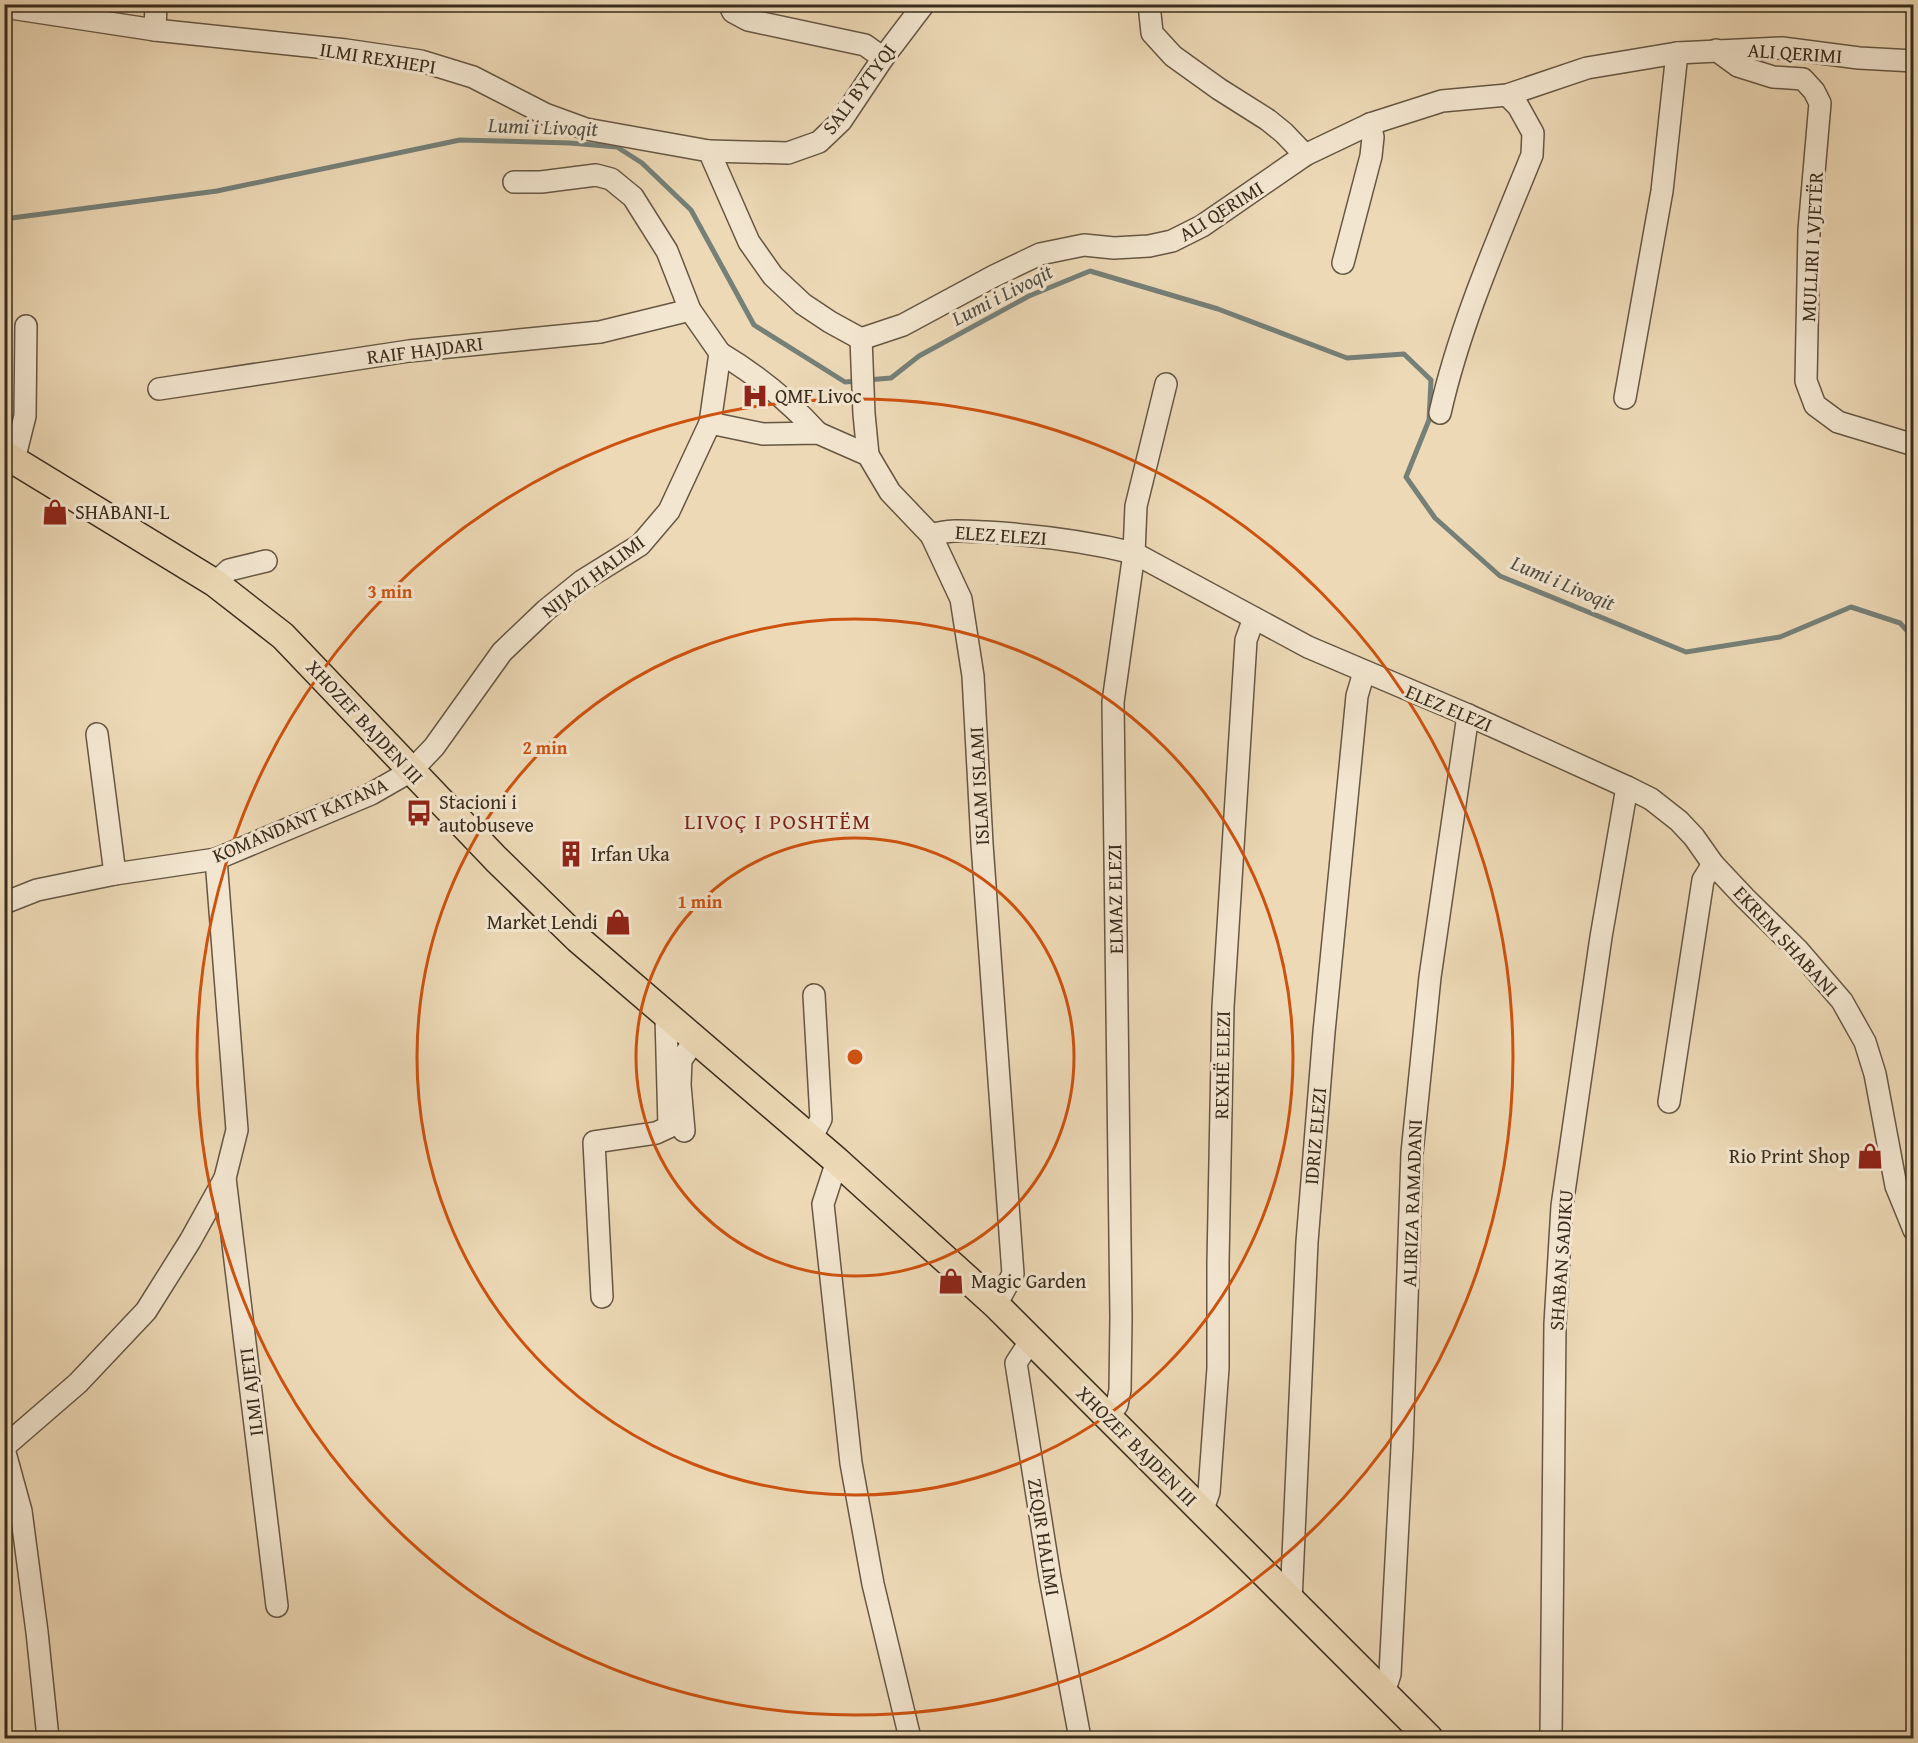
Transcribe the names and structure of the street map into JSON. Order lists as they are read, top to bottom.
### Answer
{
  "streets": {
    "main road": ["XHOZEF BAJDEN III"],
    "street": [
      "ALI QERIMI",
      "ILMI REXHEPI",
      "SALI BYTYQI",
      "MULLIRI I VJETËR",
      "RAIF HAJDARI",
      "ELEZ ELEZI",
      "NIJAZI HALIMI",
      "ISLAM ISLAMI",
      "KOMANDANT KATANA",
      "ELMAZ ELEZI",
      "EKREM SHABANI",
      "REXHË ELEZI",
      "IDRIZ ELEZI",
      "ALIRIZA RAMADANI",
      "SHABAN SADIKU",
      "ILMI AJETI",
      "ZEQIR HALIMI"
    ]
  },
  "crossings": [
    ["ALI QERIMI", "MULLIRI I VJETËR"],
    ["ILMI REXHEPI", "SALI BYTYQI"],
    ["ELEZ ELEZI", "ISLAM ISLAMI"],
    ["ELEZ ELEZI", "ELMAZ ELEZI"],
    ["ELEZ ELEZI", "EKREM SHABANI"],
    ["ELEZ ELEZI", "REXHË ELEZI"],
    ["ELEZ ELEZI", "IDRIZ ELEZI"],
    ["ELEZ ELEZI", "ALIRIZA RAMADANI"],
    ["ELEZ ELEZI", "SHABAN SADIKU"],
    ["NIJAZI HALIMI", "XHOZEF BAJDEN III"],
    ["NIJAZI HALIMI", "KOMANDANT KATANA"],
    ["XHOZEF BAJDEN III", "ISLAM ISLAMI"],
    ["XHOZEF BAJDEN III", "KOMANDANT KATANA"],
    ["XHOZEF BAJDEN III", "ELMAZ ELEZI"],
    ["XHOZEF BAJDEN III", "REXHË ELEZI"],
    ["XHOZEF BAJDEN III", "IDRIZ ELEZI"],
    ["XHOZEF BAJDEN III", "ALIRIZA RAMADANI"],
    ["XHOZEF BAJDEN III", "ZEQIR HALIMI"],
    ["KOMANDANT KATANA", "ILMI AJETI"]
  ],
  "districts": ["LIVOÇ I POSHTËM"],
  "water": ["Lumi i Livoqit"],
  "places": {
    "hospital": ["QMF Livoc"],
    "shop": [
      "SHABANI-L",
      "Market Lendi",
      "Rio Print Shop",
      "Magic Garden"
    ],
    "bus stop": ["Stacioni i autobuseve"],
    "building": ["Irfan Uka"]
  },
  "rings": ["3 min", "2 min", "1 min"]
}
